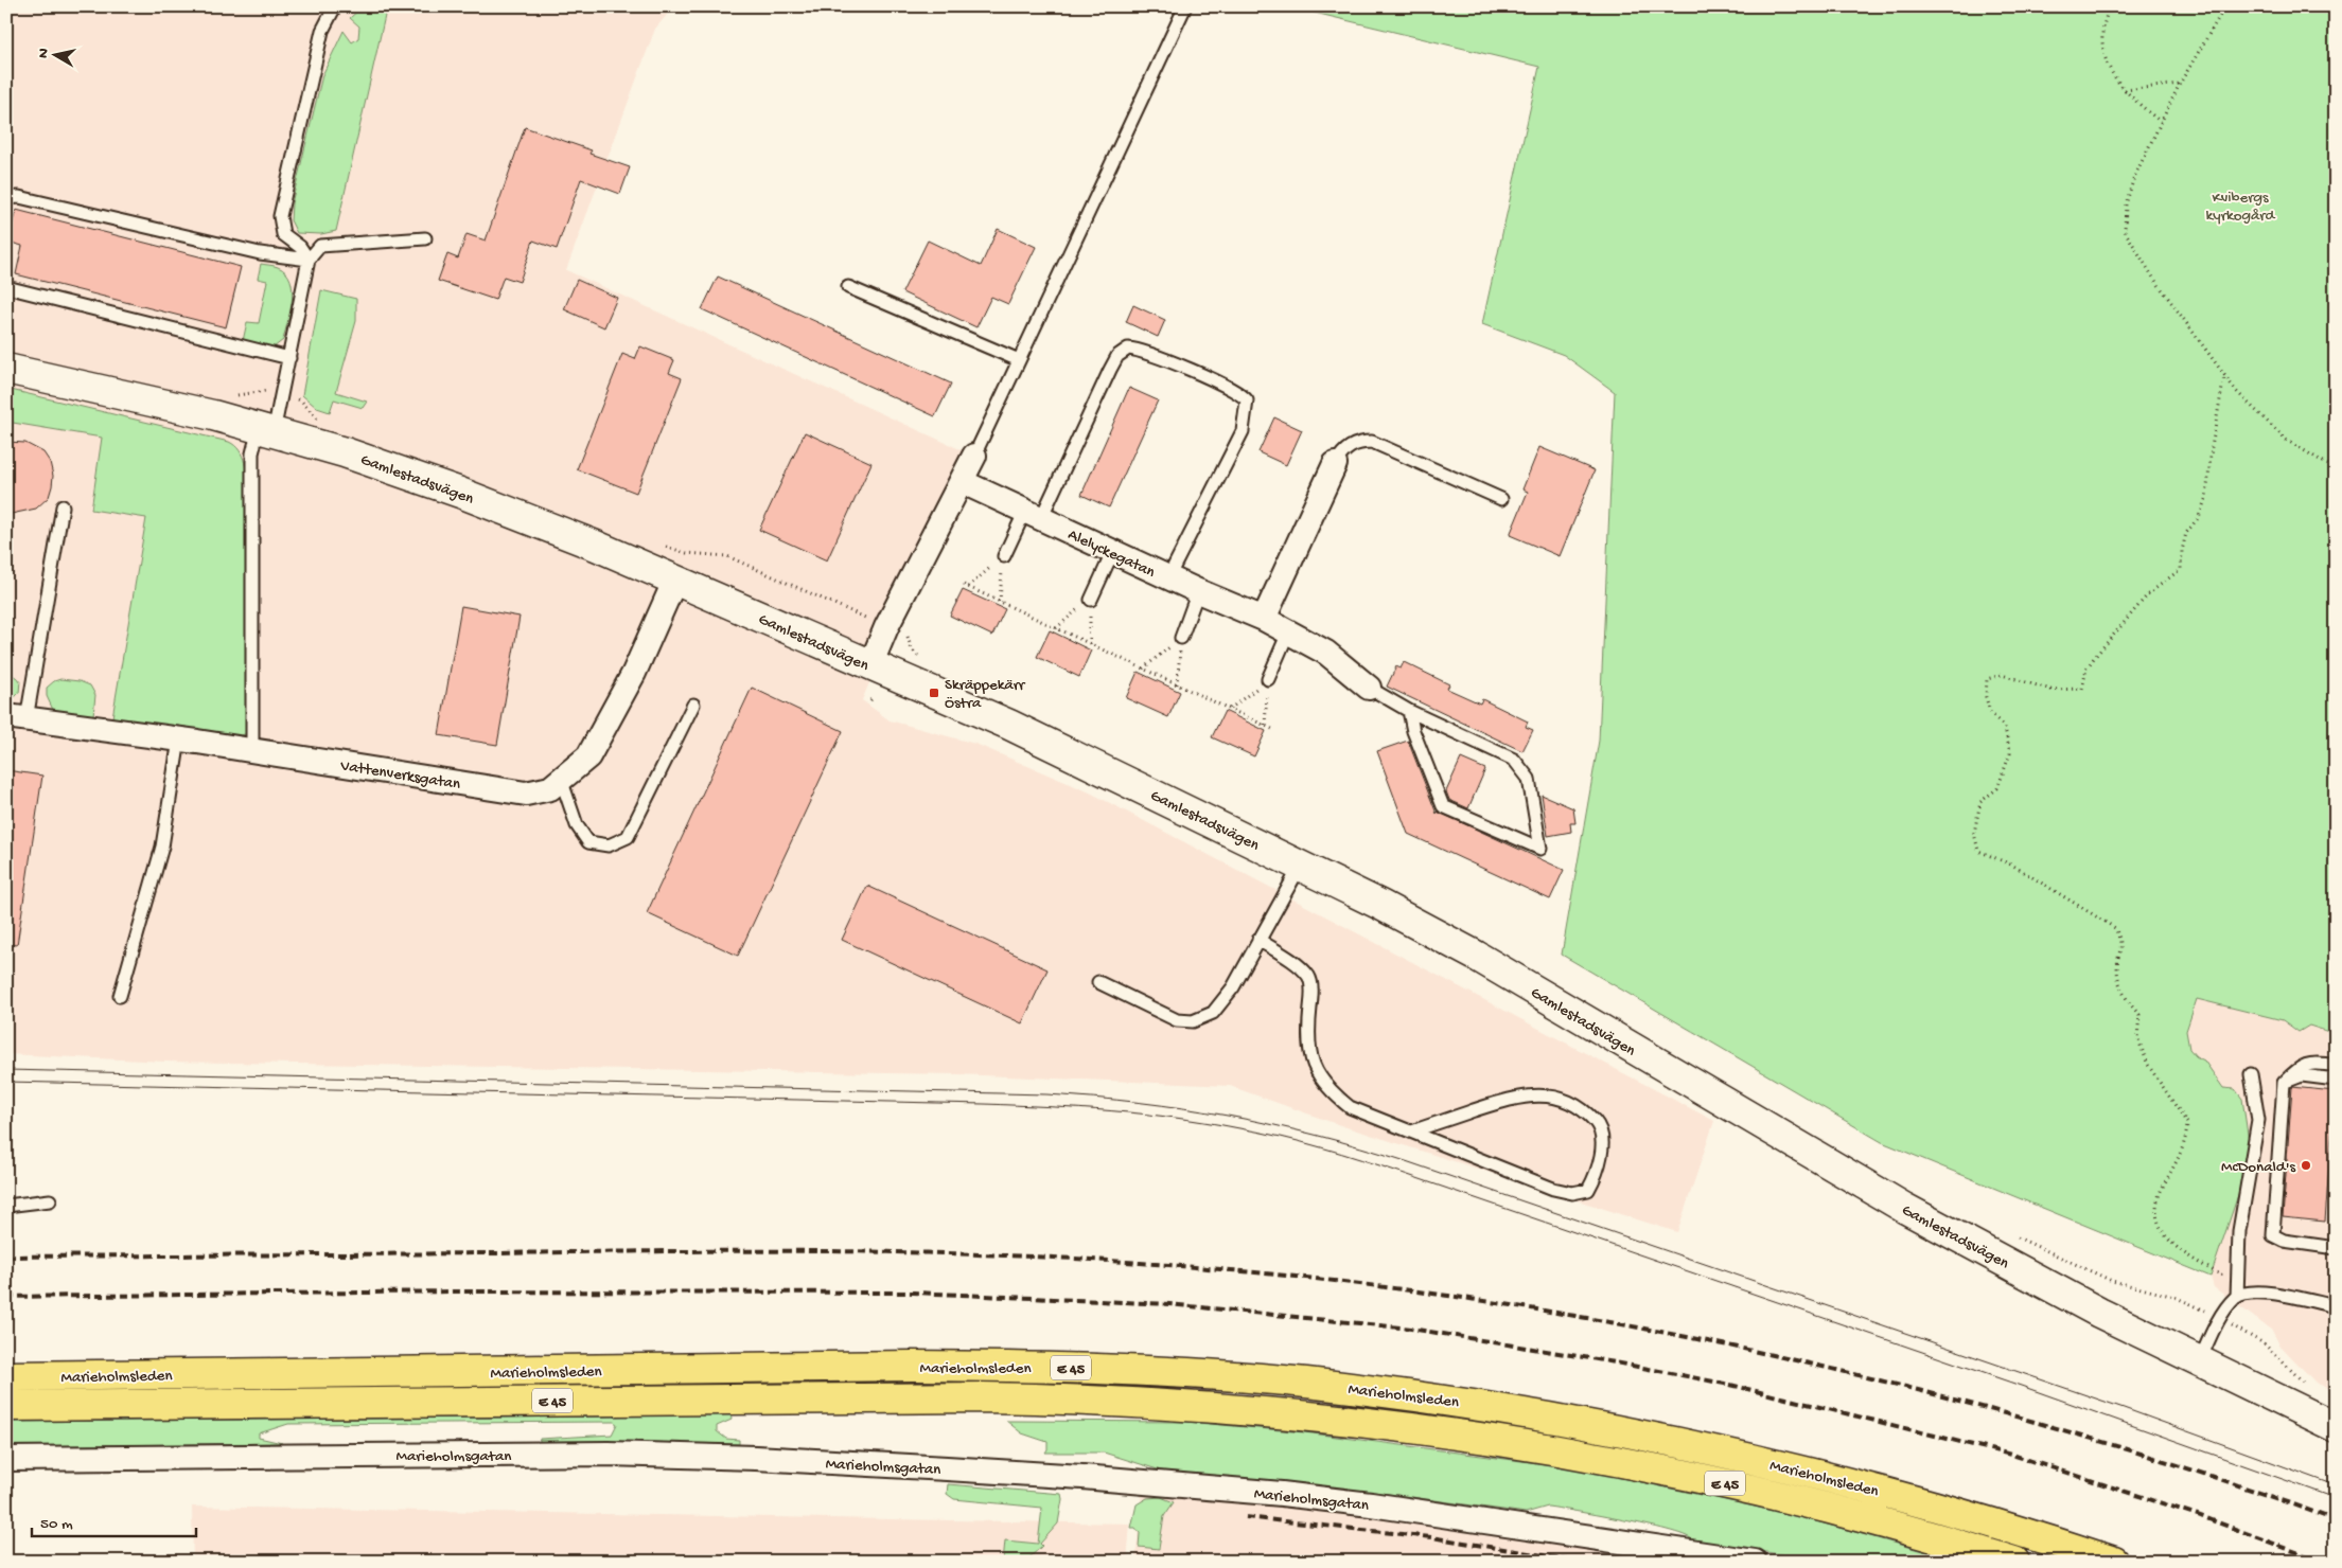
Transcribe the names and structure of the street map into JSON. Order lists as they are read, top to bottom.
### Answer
{
  "streets": {
    "highway": ["Marieholmsleden", "E 45"],
    "street": [
      "Gamlestadsvägen",
      "Alelyckegatan",
      "Vattenverksgatan",
      "Marieholmsgatan"
    ]
  },
  "crossings": [
    ["Gamlestadsvägen", "Vattenverksgatan"]
  ],
  "parks": ["Kvibergs kyrkogård"],
  "places": {
    "transit": ["Skräppekärr Östra"],
    "other": ["McDonald's"]
  },
  "scale_bar": "50 m",
  "north": "left"
}
